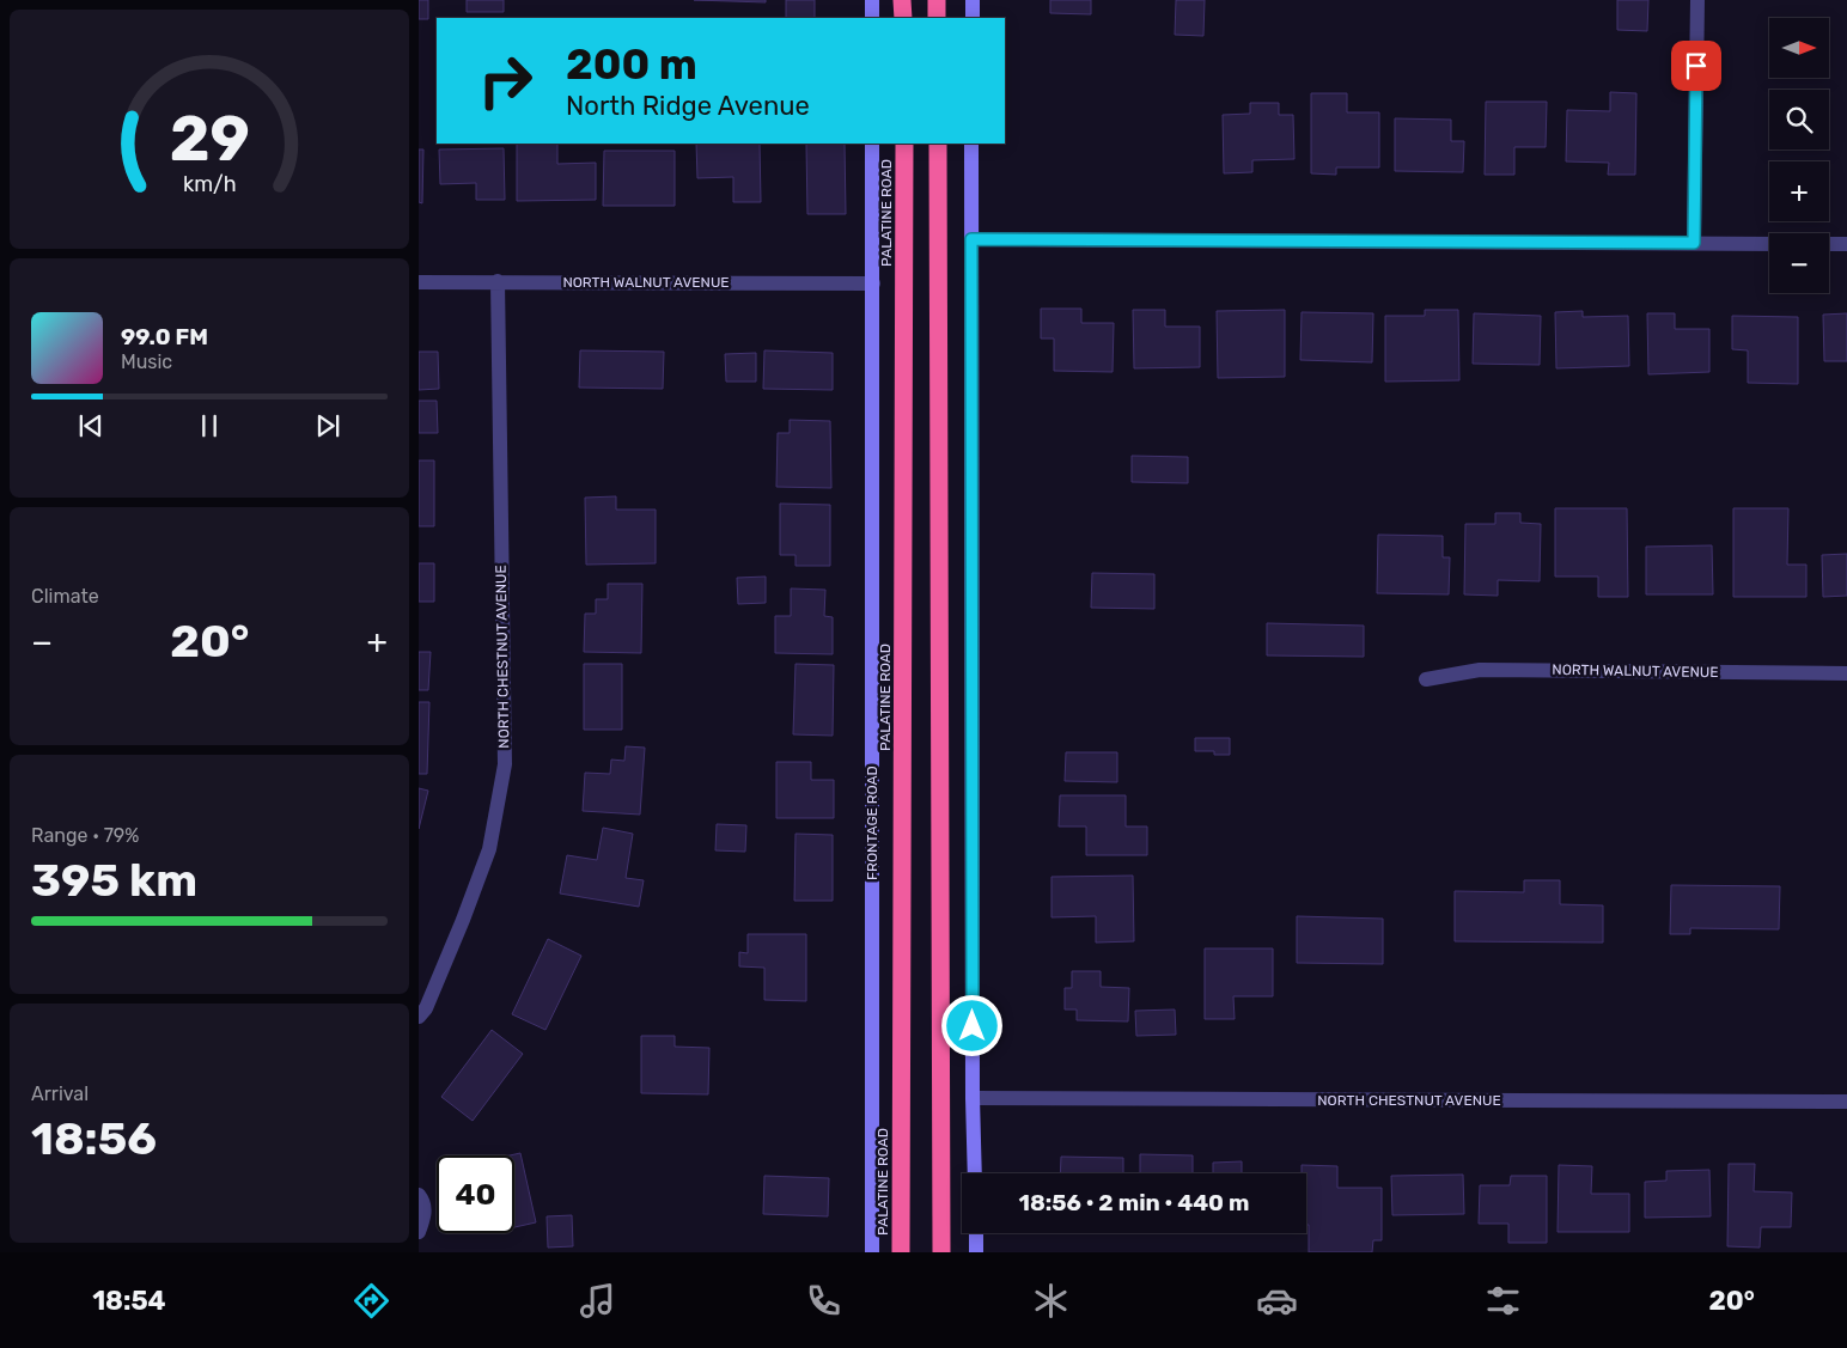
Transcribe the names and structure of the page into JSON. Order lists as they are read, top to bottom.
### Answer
{
  "streets": {
    "highway": ["PALATINE ROAD"],
    "street": ["NORTH WALNUT AVENUE", "NORTH CHESTNUT AVENUE", "FRONTAGE ROAD"]
  },
  "crossings": [
    ["NORTH WALNUT AVENUE", "NORTH CHESTNUT AVENUE"],
    ["NORTH WALNUT AVENUE", "FRONTAGE ROAD"]
  ],
  "north": "right",
  "page": {
    "map_buttons": ["+", "−"],
    "turn": ["200 m", "North Ridge Avenue"],
    "song": ["99.0 FM", "Music"],
    "tile": [
      "Climate",
      ["Range · 79%", "395 km"],
      ["Arrival", "18:56"]
    ],
    "heat": ["−", "20°", "+"],
    "limit": "40",
    "trip": "18:56 · 2 min · 440 m",
    "tabs": ["18:54", "20°"],
    "gauge": ["29", "km/h"]
  }
}
